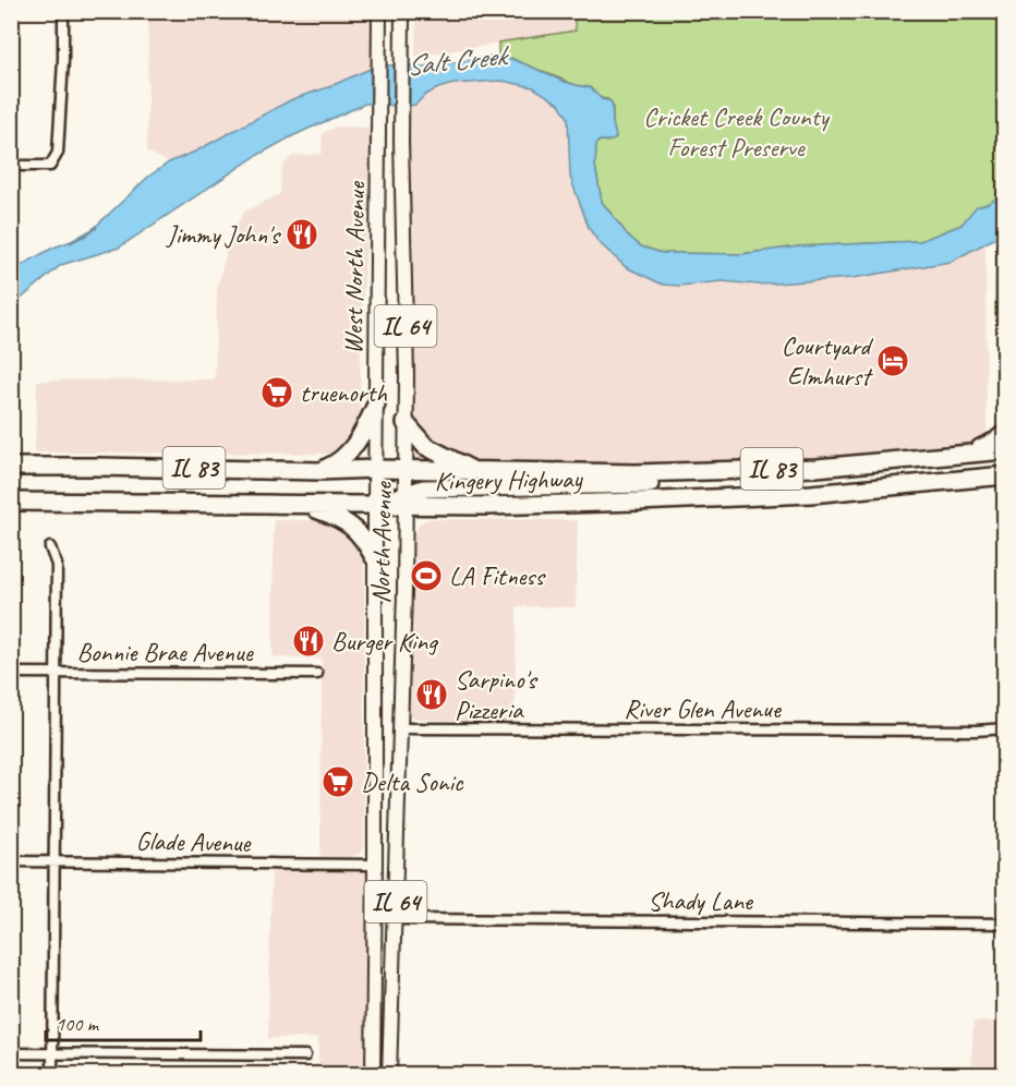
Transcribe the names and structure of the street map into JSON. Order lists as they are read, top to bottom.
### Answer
{
  "streets": {
    "highway": ["IL 83", "Kingery Highway"],
    "main road": ["West North Avenue", "IL 64", "North Avenue"],
    "street": [
      "Bonnie Brae Avenue",
      "River Glen Avenue",
      "Glade Avenue",
      "Shady Lane"
    ]
  },
  "crossings": [
    ["West North Avenue", "Kingery Highway"],
    ["West North Avenue", "Glade Avenue"],
    ["IL 83", "Kingery Highway"],
    ["Kingery Highway", "North Avenue"],
    ["North Avenue", "River Glen Avenue"],
    ["North Avenue", "Shady Lane"]
  ],
  "water": ["Salt Creek"],
  "parks": ["Cricket Creek County Forest Preserve"],
  "places": {
    "restaurant": ["Jimmy John's", "Burger King", "Sarpino's Pizzeria"],
    "hotel": ["Courtyard Elmhurst"],
    "supermarket": ["truenorth", "Delta Sonic"],
    "sports": ["LA Fitness"]
  },
  "scale_bar": "100 m"
}
